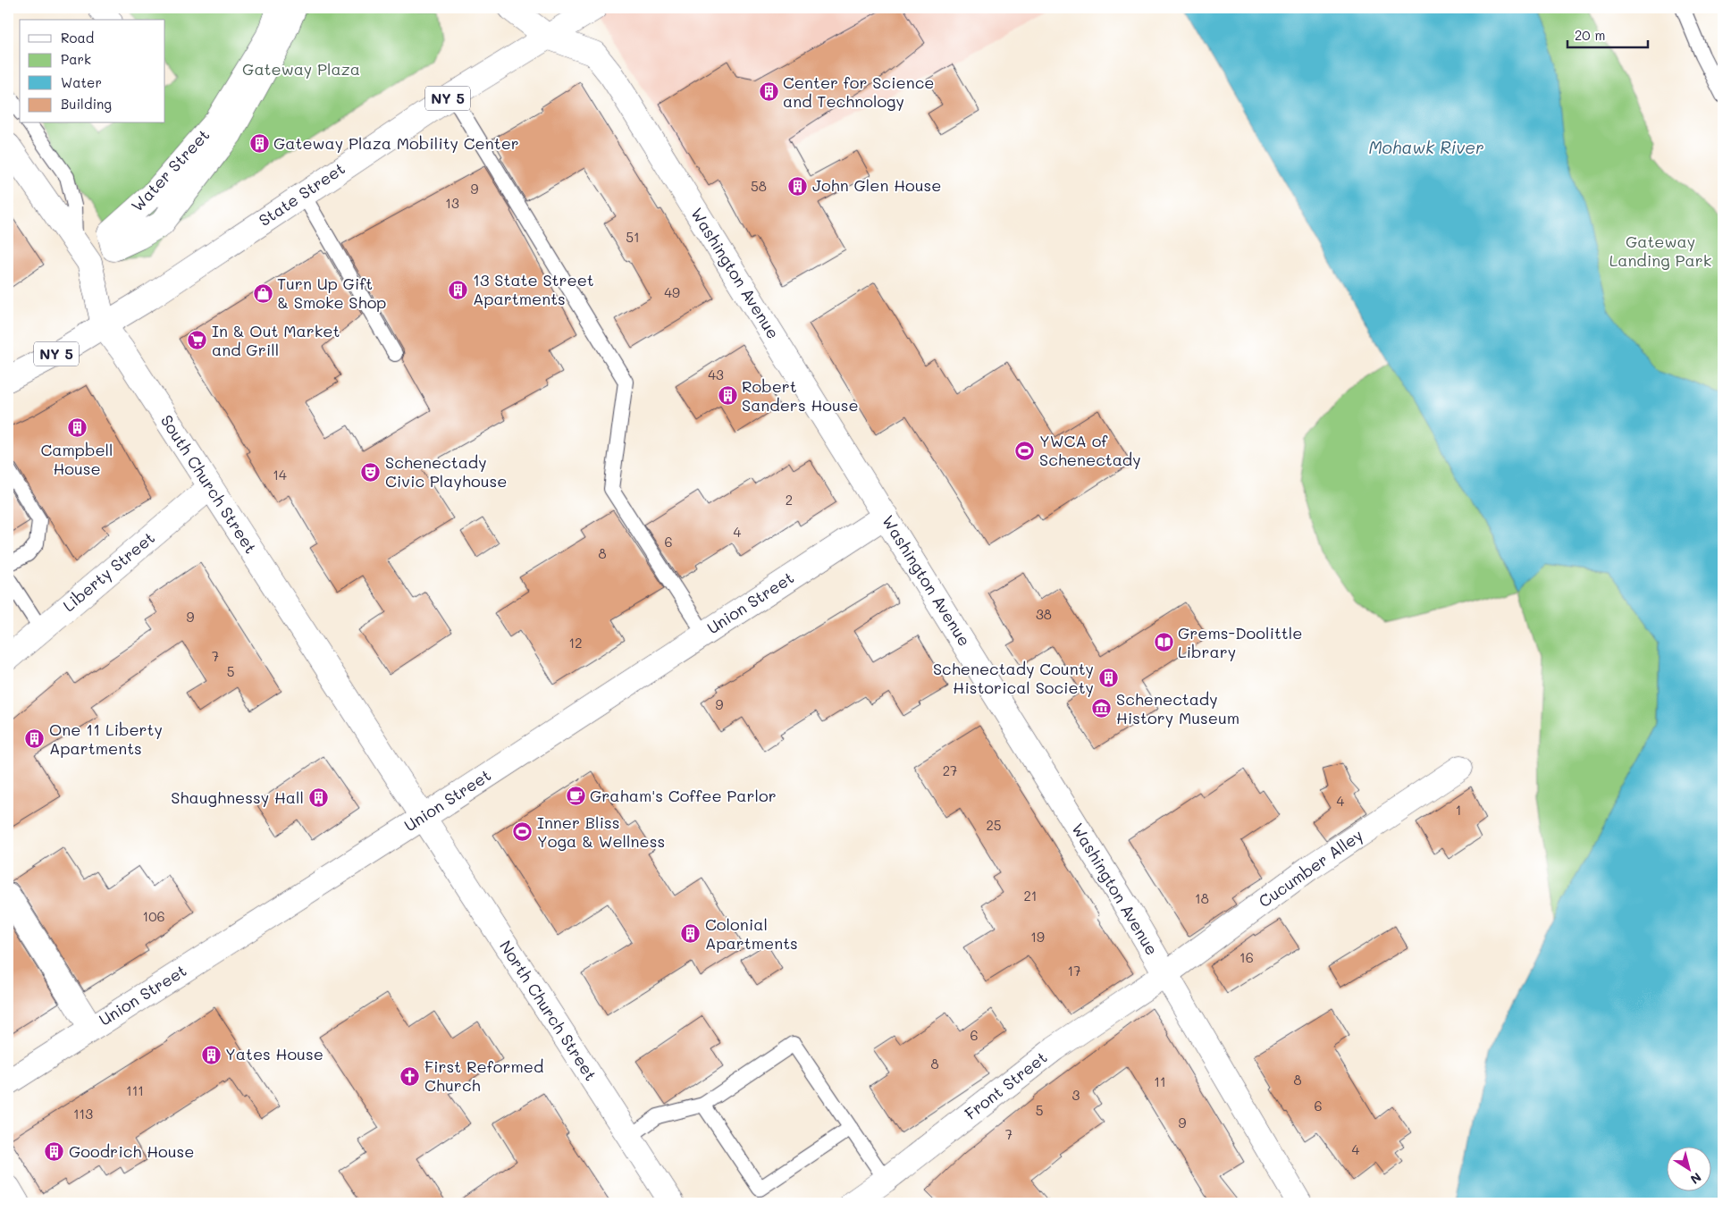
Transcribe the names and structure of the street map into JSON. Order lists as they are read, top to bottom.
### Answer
{
  "streets": {
    "street": [
      "NY 5",
      "Water Street",
      "State Street",
      "Washington Avenue",
      "South Church Street",
      "Liberty Street",
      "Union Street",
      "Cucumber Alley",
      "North Church Street",
      "Front Street"
    ]
  },
  "crossings": [
    ["State Street", "Washington Avenue"],
    ["State Street", "South Church Street"],
    ["Washington Avenue", "Union Street"],
    ["Washington Avenue", "Cucumber Alley"],
    ["Washington Avenue", "Front Street"],
    ["South Church Street", "Liberty Street"],
    ["South Church Street", "Union Street"],
    ["South Church Street", "North Church Street"],
    ["Union Street", "North Church Street"],
    ["Cucumber Alley", "Front Street"]
  ],
  "water": ["Mohawk River"],
  "parks": ["Gateway Plaza", "Gateway Landing Park"],
  "places": {
    "building": [
      "Center for Science and Technology",
      "Gateway Plaza Mobility Center",
      "John Glen House",
      "13 State Street Apartments",
      "Robert Sanders House",
      "Campbell House",
      "Schenectady County Historical Society",
      "One 11 Liberty Apartments",
      "Shaughnessy Hall",
      "Colonial Apartments",
      "Yates House",
      "Goodrich House"
    ],
    "shop": ["Turn Up Gift & Smoke Shop"],
    "supermarket": ["In & Out Market and Grill"],
    "sports": ["YWCA of Schenectady", "Inner Bliss Yoga & Wellness"],
    "theatre": ["Schenectady Civic Playhouse"],
    "library": ["Grems-Doolittle Library"],
    "museum": ["Schenectady History Museum"],
    "cafe": ["Graham's Coffee Parlor"],
    "church": ["First Reformed Church"]
  },
  "house_numbers": [
    "58",
    "9",
    "13",
    "51",
    "49",
    "43",
    "14",
    "2",
    "4",
    "6",
    "8",
    "38",
    "9",
    "12",
    "7",
    "5",
    "9",
    "27",
    "4",
    "1",
    "25",
    "21",
    "18",
    "106",
    "19",
    "16",
    "17",
    "6",
    "8",
    "8",
    "11",
    "111",
    "3",
    "6",
    "5",
    "113",
    "9",
    "7",
    "4"
  ],
  "legend": [
    "Road",
    "Park",
    "Water",
    "Building"
  ],
  "scale_bar": "20 m",
  "north": "bottom right"
}
